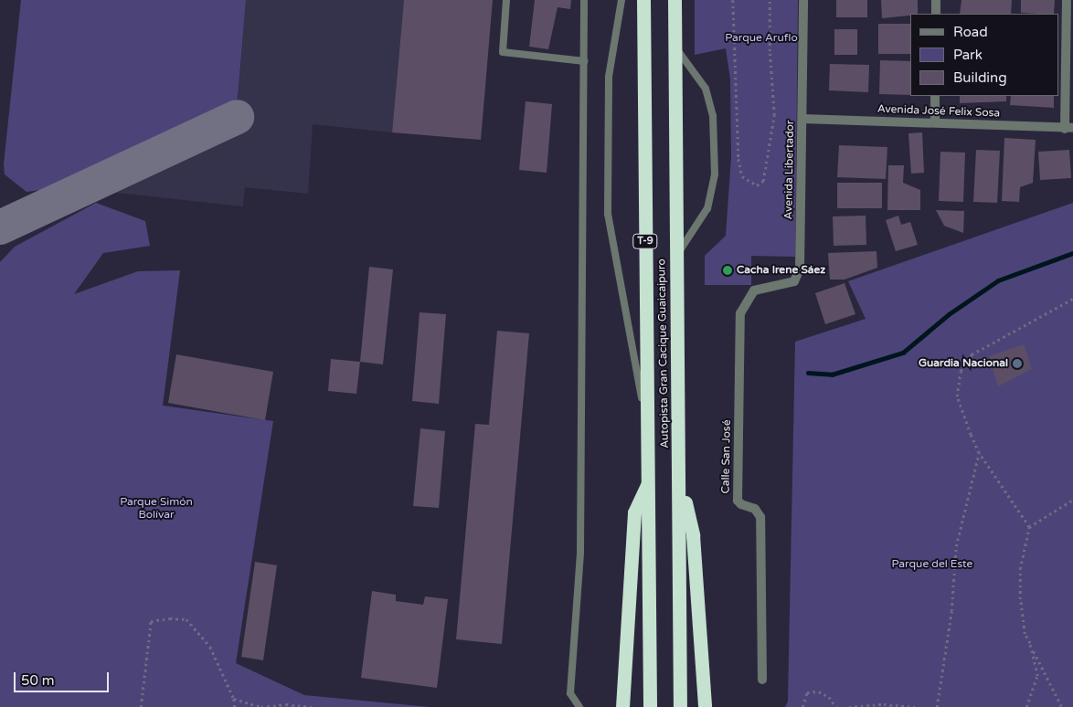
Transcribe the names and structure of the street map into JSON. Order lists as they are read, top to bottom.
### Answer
{
  "streets": {
    "highway": ["T-9", "Autopista Gran Cacique Guaicaipuro"],
    "street": ["Avenida José Felix Sosa", "Avenida Libertador", "Calle San José"]
  },
  "crossings": [
    ["Avenida José Felix Sosa", "Avenida Libertador"],
    ["Avenida Libertador", "Calle San José"]
  ],
  "parks": ["Parque Aruflo", "Parque Simón Bolívar", "Parque del Este"],
  "places": ["Cacha Irene Sáez", "Guardia Nacional"],
  "legend": ["Road", "Park", "Building"],
  "scale_bar": "50 m"
}
